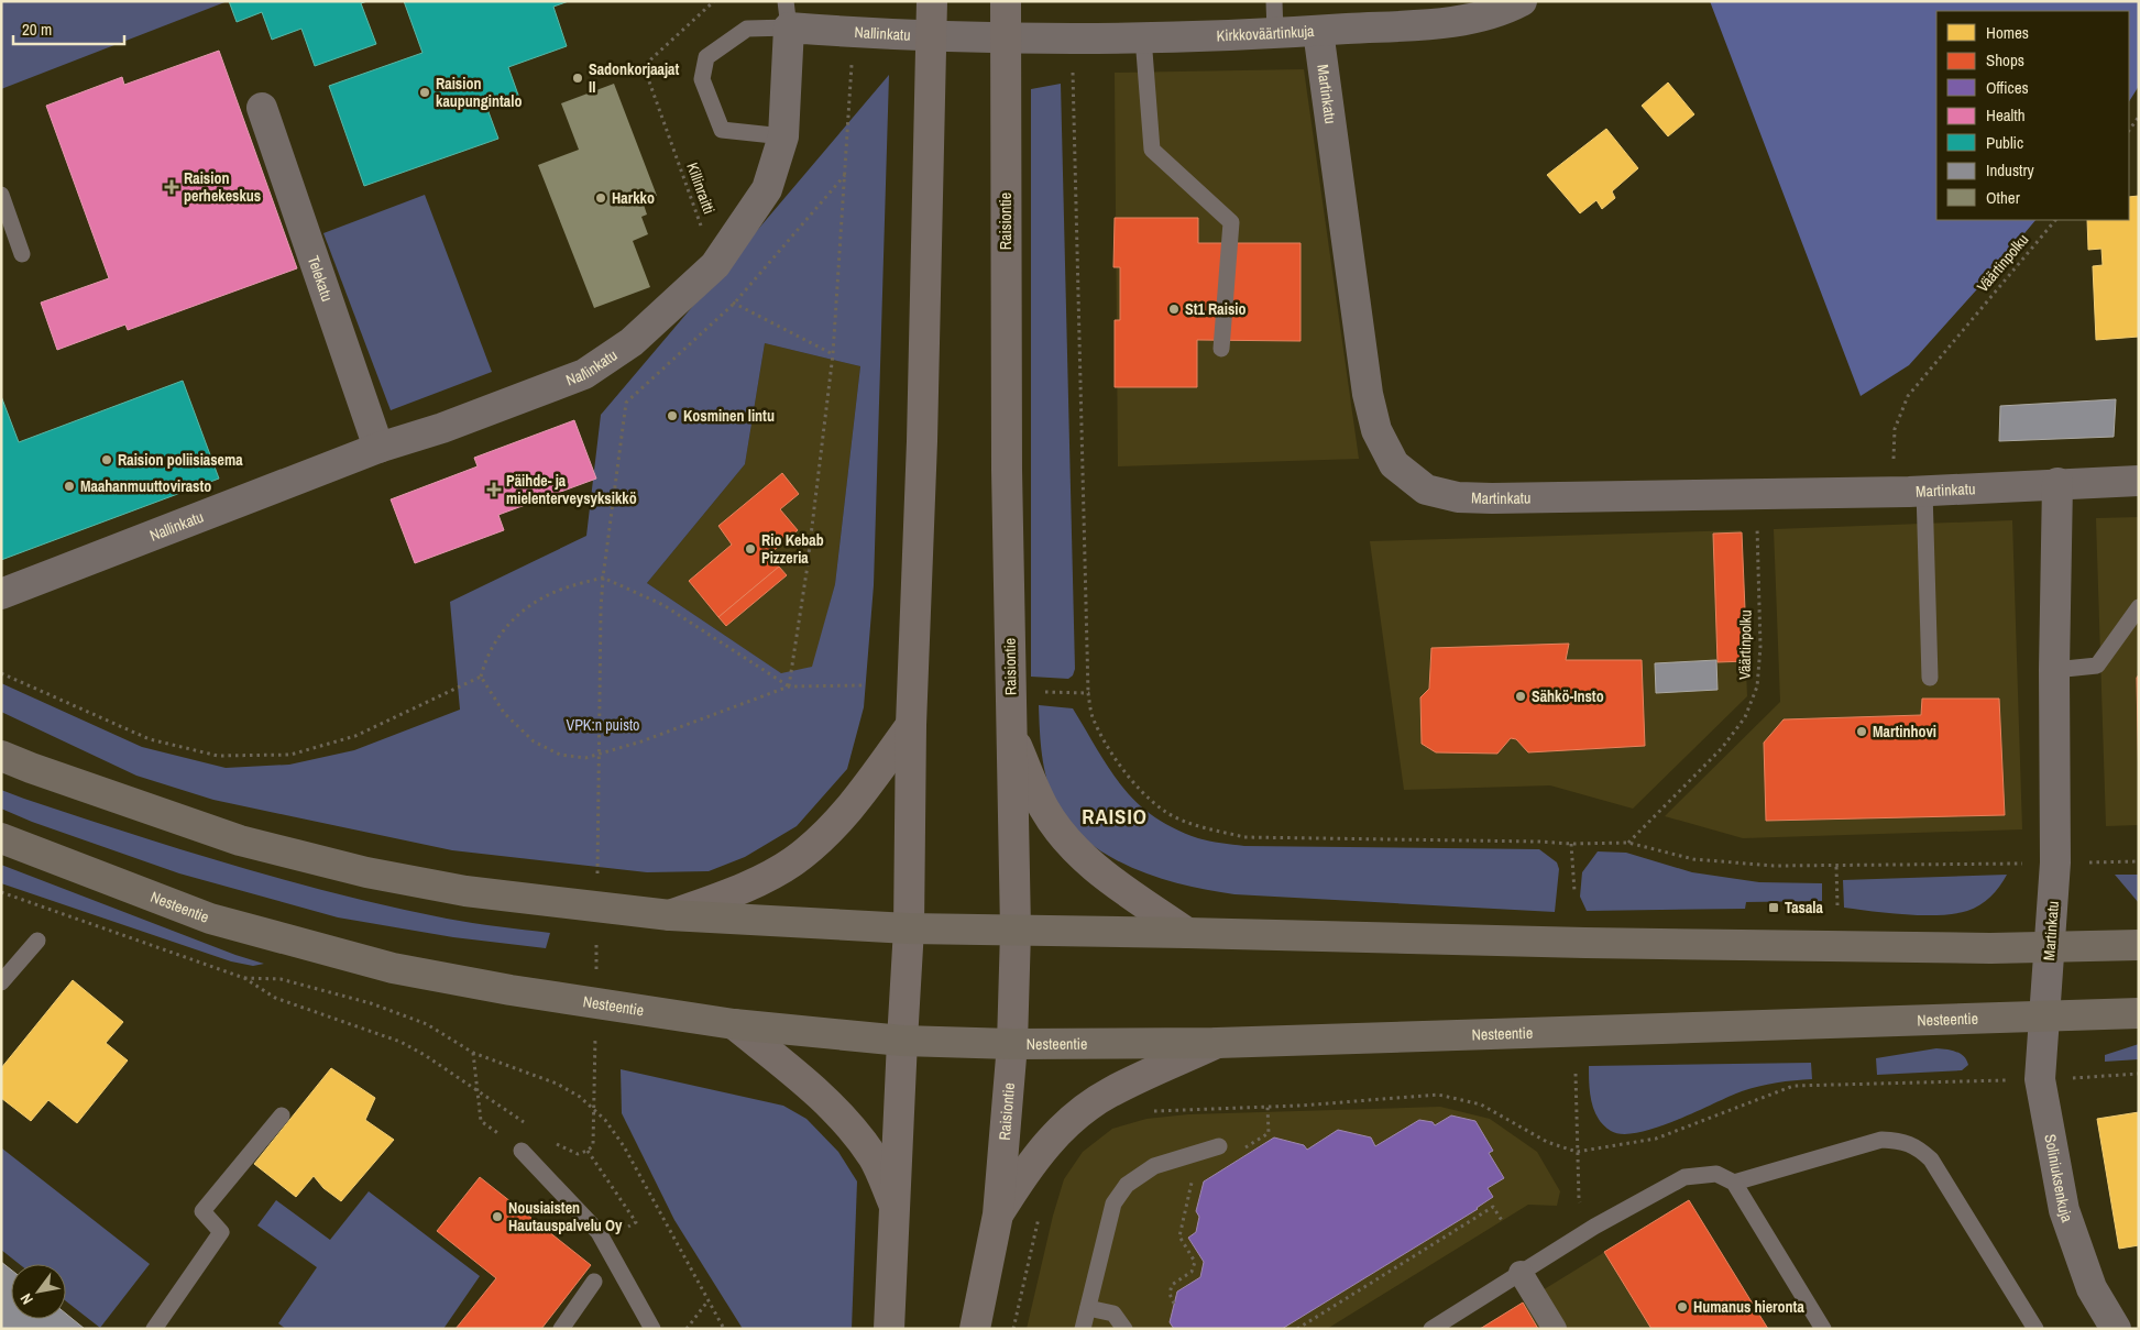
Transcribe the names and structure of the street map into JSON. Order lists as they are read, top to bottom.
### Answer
{
  "streets": {
    "main road": ["Raisiontie", "Nesteentie"],
    "street": [
      "Nallinkatu",
      "Kirkkoväärtinkuja",
      "Martinkatu",
      "Telekatu",
      "Soliniuksenkuja"
    ],
    "path": ["Killinraitti", "Väärtinpolku"]
  },
  "crossings": [
    ["Nallinkatu", "Kirkkoväärtinkuja"],
    ["Nallinkatu", "Killinraitti"],
    ["Nallinkatu", "Raisiontie"],
    ["Nallinkatu", "Telekatu"],
    ["Kirkkoväärtinkuja", "Martinkatu"],
    ["Kirkkoväärtinkuja", "Raisiontie"],
    ["Martinkatu", "Väärtinpolku"],
    ["Martinkatu", "Nesteentie"],
    ["Martinkatu", "Soliniuksenkuja"],
    ["Raisiontie", "Nesteentie"],
    ["Nesteentie", "Soliniuksenkuja"]
  ],
  "districts": ["RAISIO"],
  "parks": ["VPK:n puisto"],
  "places": {
    "other": [
      "Sadonkorjaajat II",
      "Raision kaupungintalo",
      "Harkko",
      "St1 Raisio",
      "Kosminen lintu",
      "Raision poliisiasema",
      "Maahanmuuttovirasto",
      "Rio Kebab Pizzeria",
      "Sähkö-Insto",
      "Martinhovi",
      "Nousiaisten Hautauspalvelu Oy",
      "Humanus hieronta"
    ],
    "health": ["Raision perhekeskus", "Päihde- ja mielenterveysyksikkö"],
    "transit": ["Tasala"]
  },
  "legend": [
    "Homes",
    "Shops",
    "Offices",
    "Health",
    "Public",
    "Industry",
    "Other"
  ],
  "scale_bar": "20 m",
  "north": "bottom left"
}
